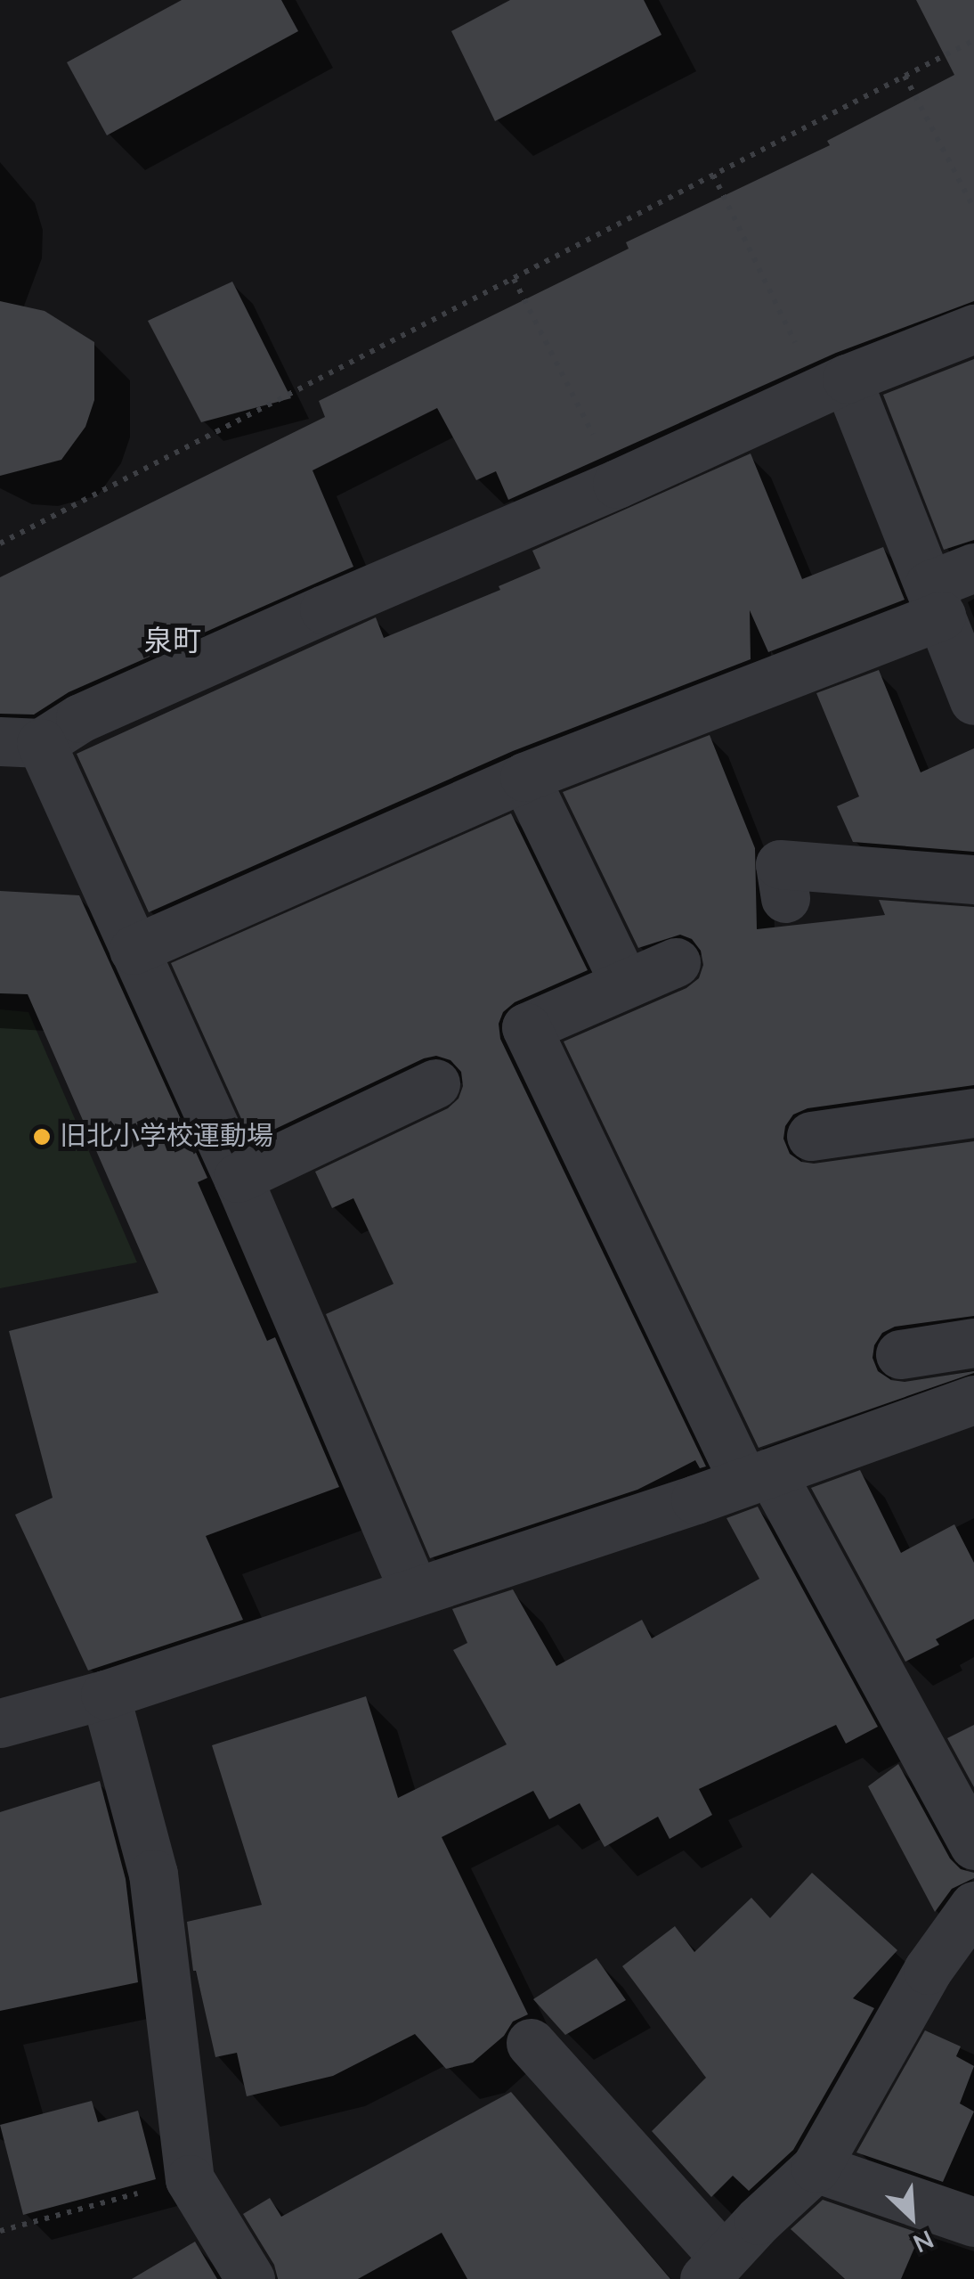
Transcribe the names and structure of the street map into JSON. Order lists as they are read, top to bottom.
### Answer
{
  "districts": ["泉町"],
  "places": ["旧北小学校運動場"],
  "north": "bottom right"
}
